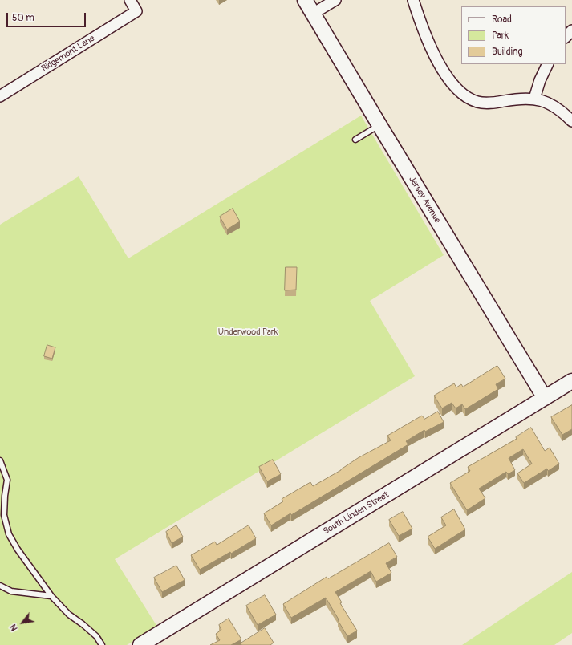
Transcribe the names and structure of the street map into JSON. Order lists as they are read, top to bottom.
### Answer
{
  "streets": {
    "main road": ["Jersey Avenue", "South Linden Street"],
    "street": ["Ridgemont Lane"]
  },
  "crossings": [
    ["Jersey Avenue", "South Linden Street"]
  ],
  "parks": ["Underwood Park"],
  "legend": ["Road", "Park", "Building"],
  "scale_bar": "50 m",
  "north": "bottom left"
}
